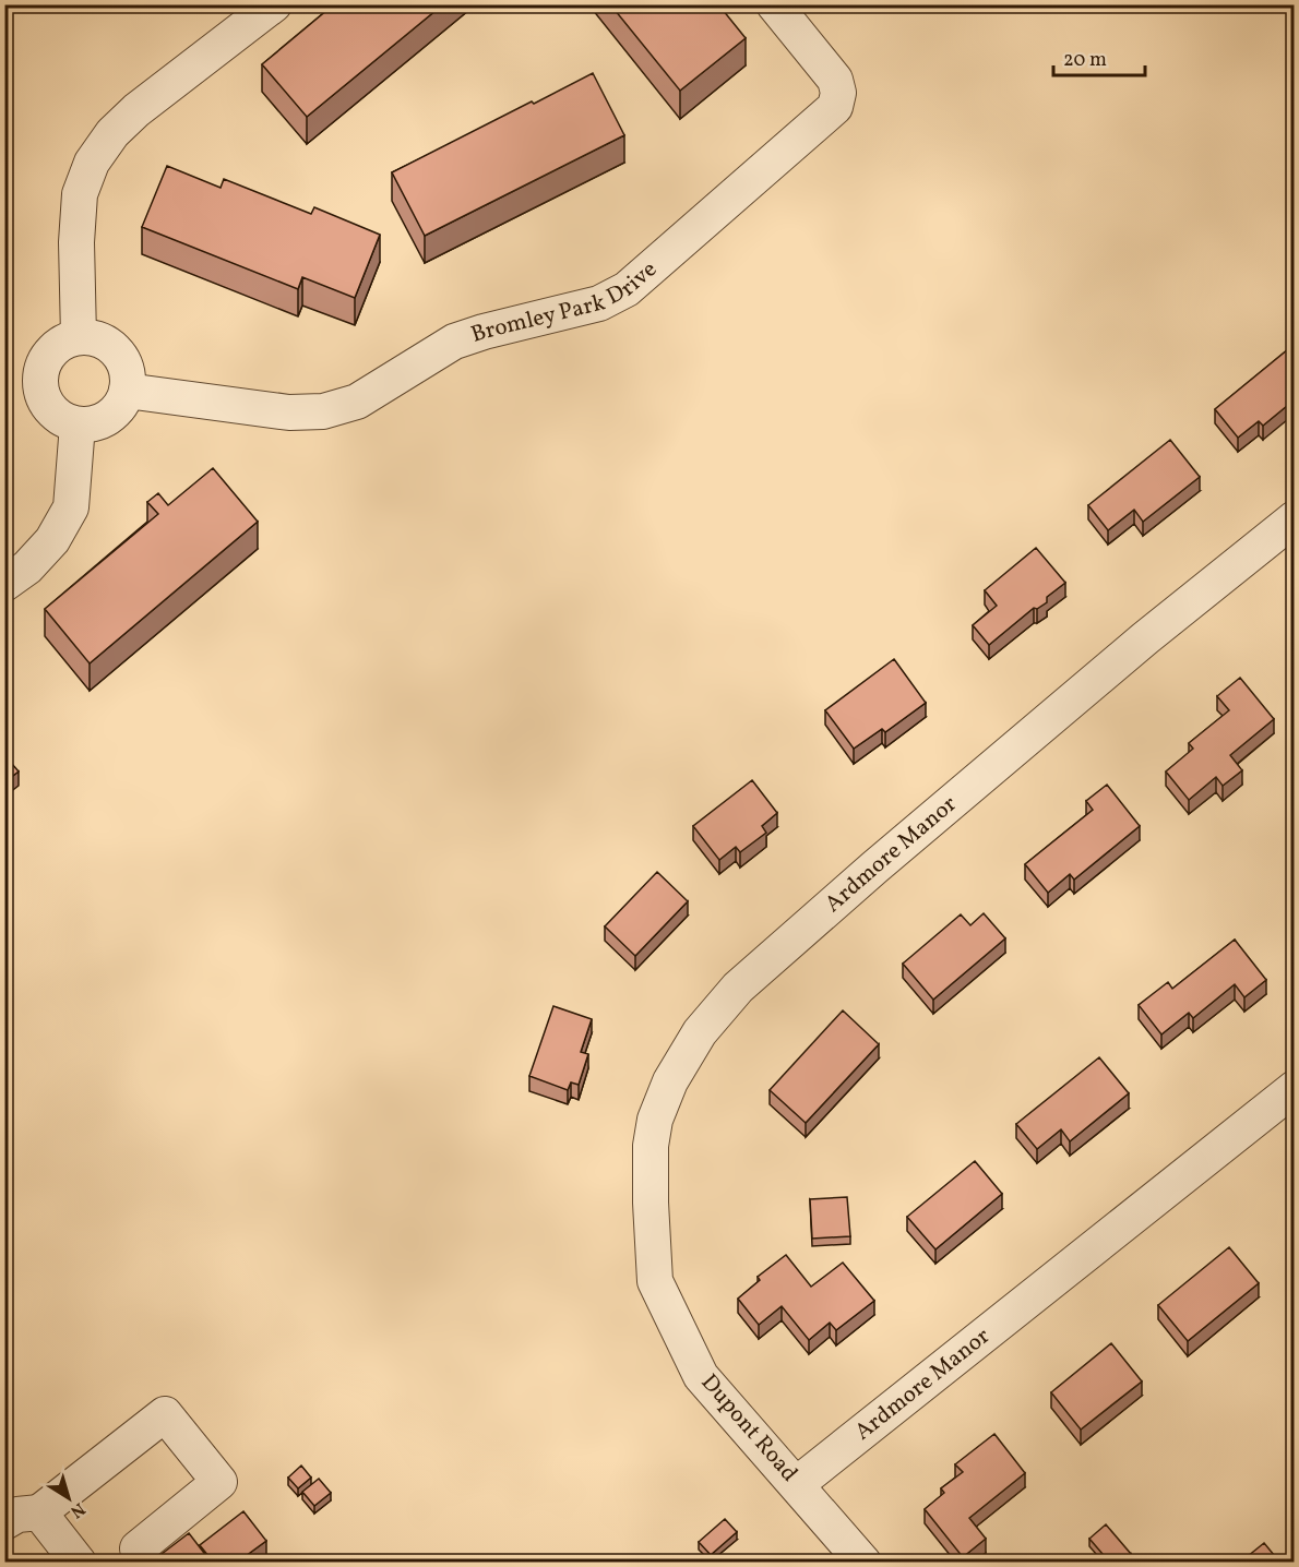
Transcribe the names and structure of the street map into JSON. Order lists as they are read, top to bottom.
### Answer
{
  "streets": {
    "street": ["Bromley Park Drive", "Ardmore Manor", "Dupont Road"]
  },
  "crossings": [
    ["Ardmore Manor", "Dupont Road"]
  ],
  "scale_bar": "20 m",
  "north": "bottom right"
}
